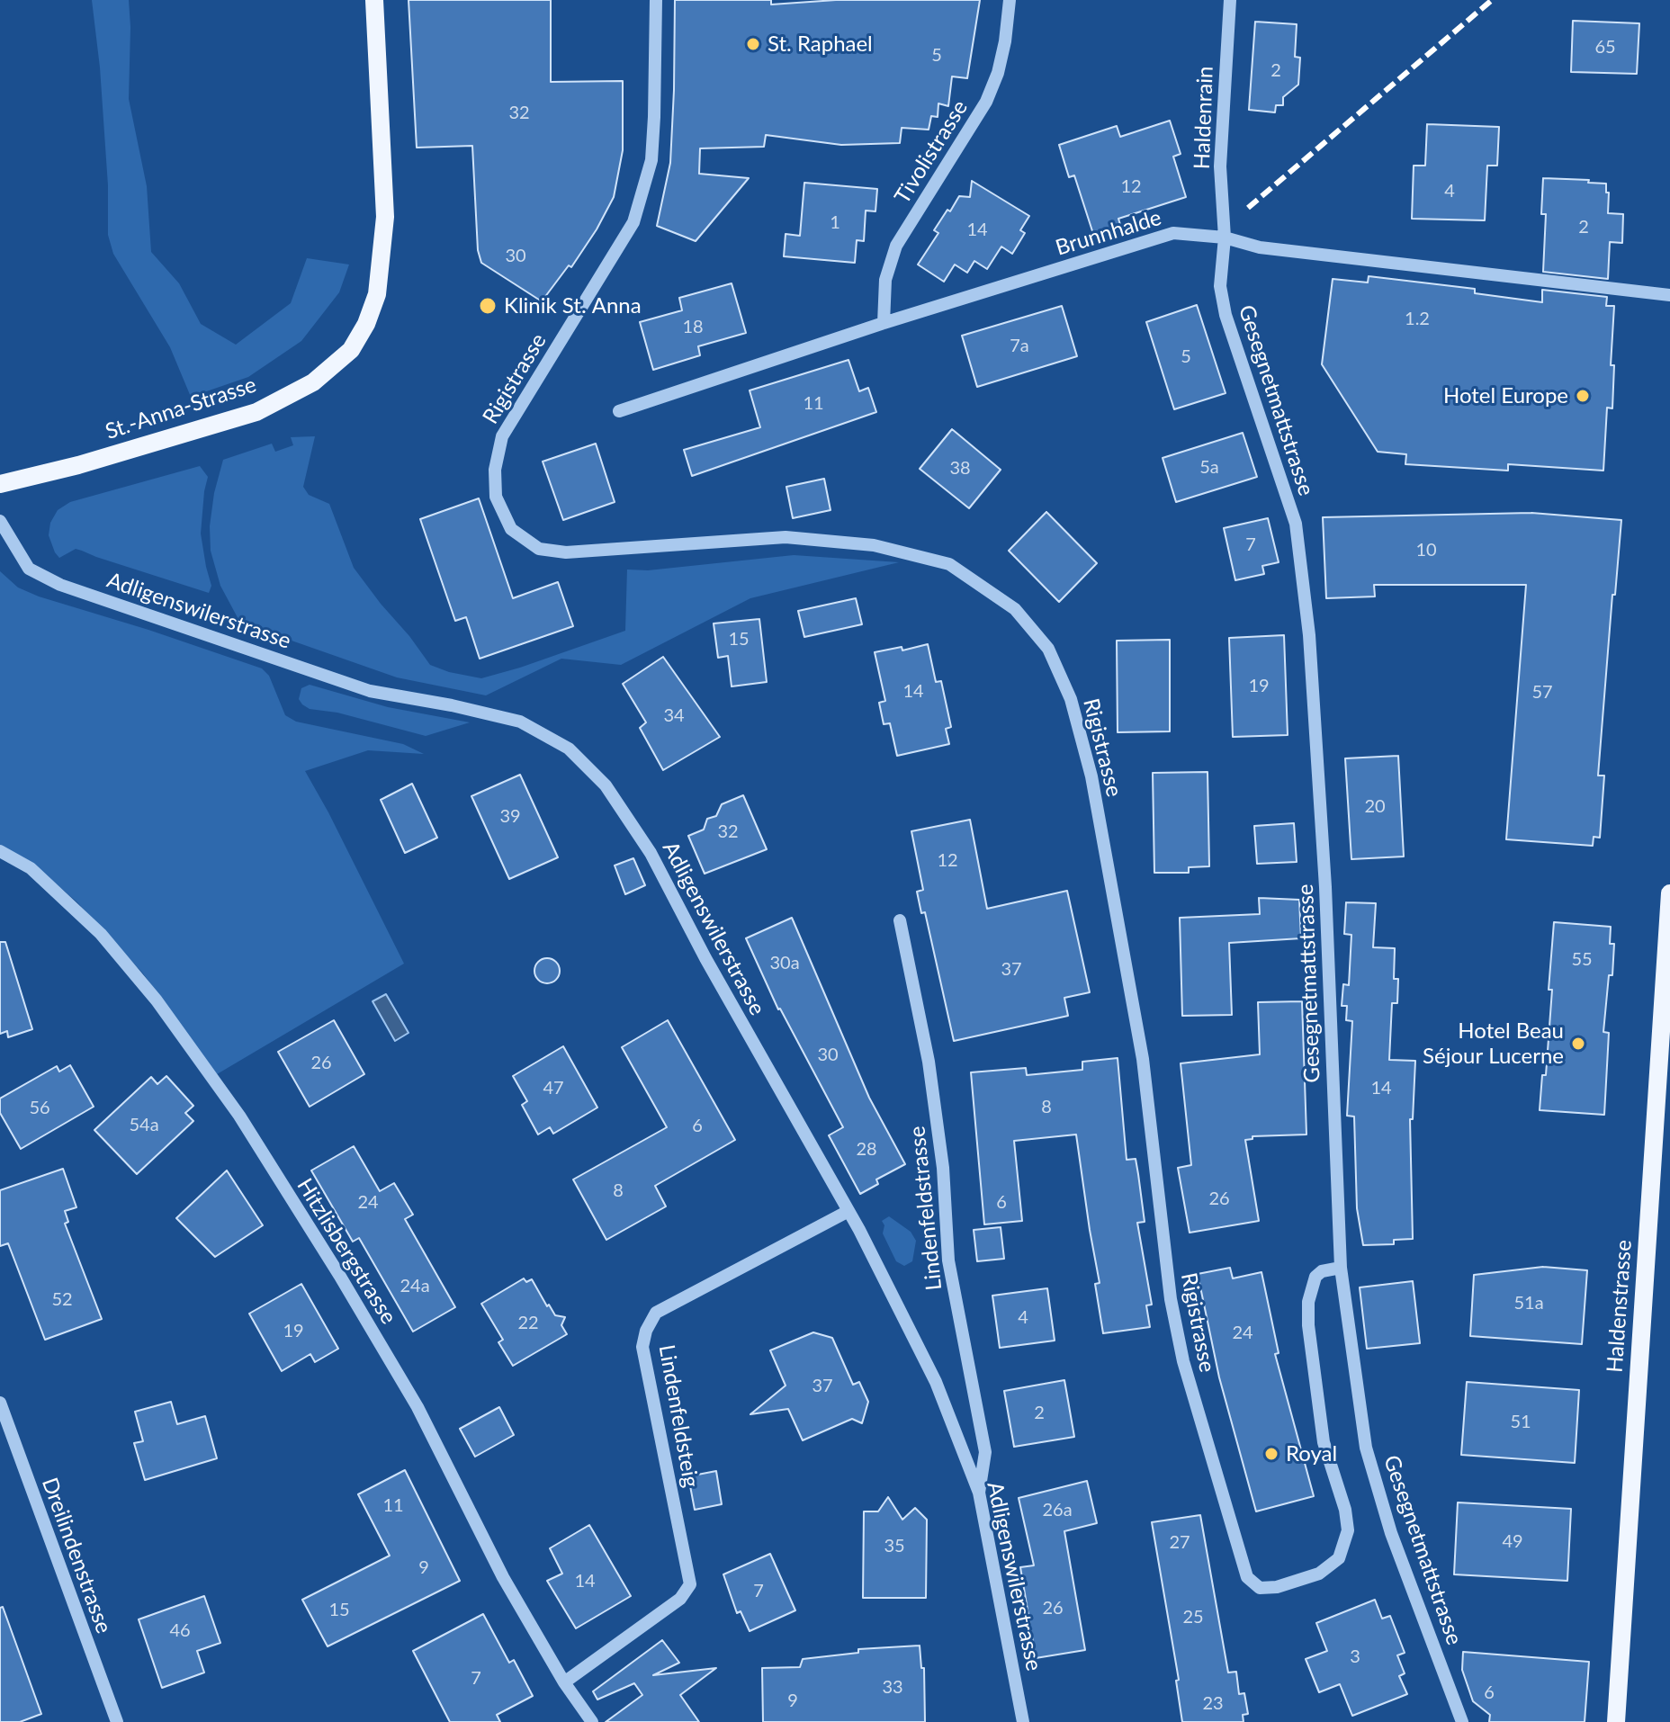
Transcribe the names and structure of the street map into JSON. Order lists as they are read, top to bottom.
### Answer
{
  "streets": {
    "main road": ["St.-Anna-Strasse", "Haldenstrasse"],
    "street": [
      "Haldenrain",
      "Tivolistrasse",
      "Brunnhalde",
      "Rigistrasse",
      "Gesegnetmattstrasse",
      "Adligenswilerstrasse",
      "Lindenfeldstrasse",
      "Hitzlisbergstrasse",
      "Lindenfeldsteig",
      "Dreilindenstrasse"
    ]
  },
  "crossings": [
    ["Haldenrain", "Brunnhalde"],
    ["Haldenrain", "Gesegnetmattstrasse"],
    ["Tivolistrasse", "Brunnhalde"],
    ["Brunnhalde", "Gesegnetmattstrasse"],
    ["Rigistrasse", "Gesegnetmattstrasse"],
    ["Adligenswilerstrasse", "Lindenfeldstrasse"],
    ["Adligenswilerstrasse", "Lindenfeldsteig"],
    ["Hitzlisbergstrasse", "Lindenfeldsteig"]
  ],
  "places": [
    "St. Raphael",
    "Klinik St. Anna",
    "Hotel Europe",
    "Hotel Beau Séjour Lucerne",
    "Royal"
  ],
  "house_numbers": [
    "65",
    "5",
    "2",
    "32",
    "12",
    "4",
    "1",
    "2",
    "14",
    "30",
    "1.2",
    "18",
    "7a",
    "5",
    "11",
    "5a",
    "38",
    "7",
    "10",
    "15",
    "19",
    "14",
    "57",
    "34",
    "20",
    "39",
    "32",
    "12",
    "55",
    "30a",
    "37",
    "30",
    "26",
    "47",
    "14",
    "8",
    "56",
    "54a",
    "6",
    "28",
    "8",
    "26",
    "24",
    "6",
    "24a",
    "52",
    "51a",
    "4",
    "22",
    "19",
    "24",
    "37",
    "2",
    "51",
    "11",
    "26a",
    "49",
    "27",
    "35",
    "9",
    "14",
    "7",
    "26",
    "15",
    "25",
    "46",
    "3",
    "7",
    "33",
    "6",
    "9",
    "23"
  ]
}
